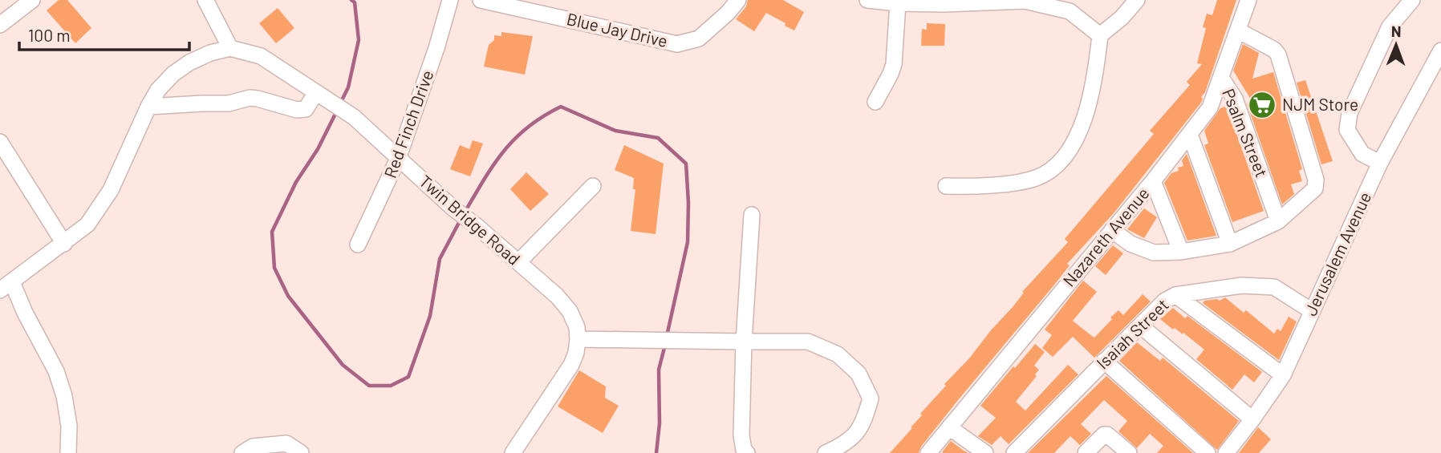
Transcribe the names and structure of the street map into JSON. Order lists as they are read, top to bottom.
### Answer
{
  "streets": {
    "street": [
      "Blue Jay Drive",
      "Red Finch Drive",
      "Psalm Street",
      "Twin Bridge Road",
      "Nazareth Avenue",
      "Jerusalem Avenue",
      "Isaiah Street"
    ]
  },
  "crossings": [
    ["Red Finch Drive", "Twin Bridge Road"],
    ["Psalm Street", "Nazareth Avenue"],
    ["Jerusalem Avenue", "Isaiah Street"]
  ],
  "places": {
    "supermarket": ["NJM Store"]
  },
  "scale_bar": "100 m",
  "north": "top"
}
